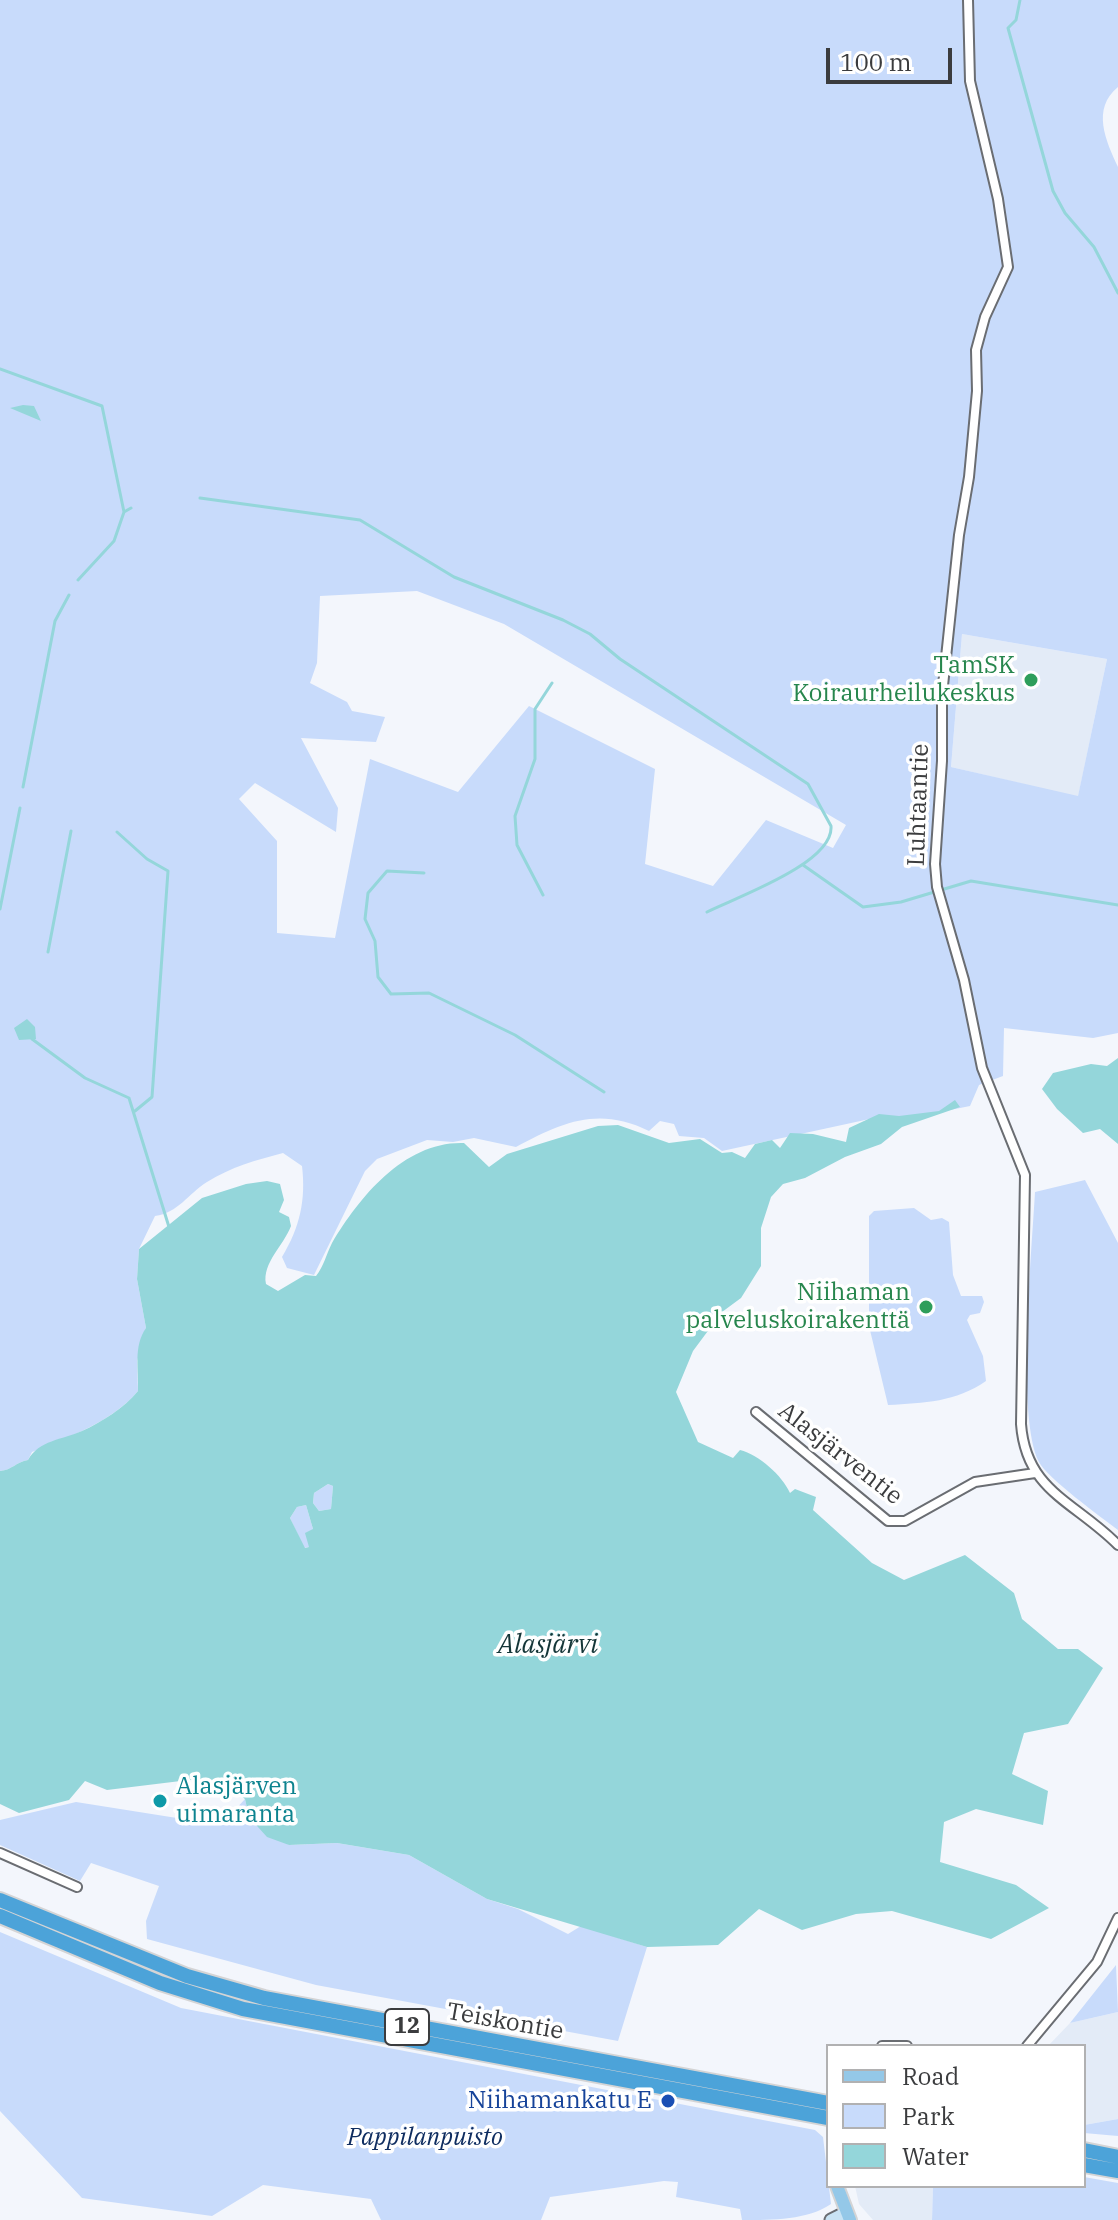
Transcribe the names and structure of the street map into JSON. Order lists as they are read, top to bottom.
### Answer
{
  "streets": {
    "highway": ["Teiskontie", "12"],
    "street": ["Luhtaantie", "Alasjärventie"]
  },
  "crossings": [
    ["Luhtaantie", "Alasjärventie"]
  ],
  "water": ["Alasjärvi"],
  "parks": ["Pappilanpuisto"],
  "places": [
    "TamSK Koiraurheilukeskus",
    "Niihaman palveluskoirakenttä",
    "Alasjärven uimaranta",
    "Niihamankatu E"
  ],
  "legend": ["Road", "Park", "Water"],
  "scale_bar": "100 m"
}
